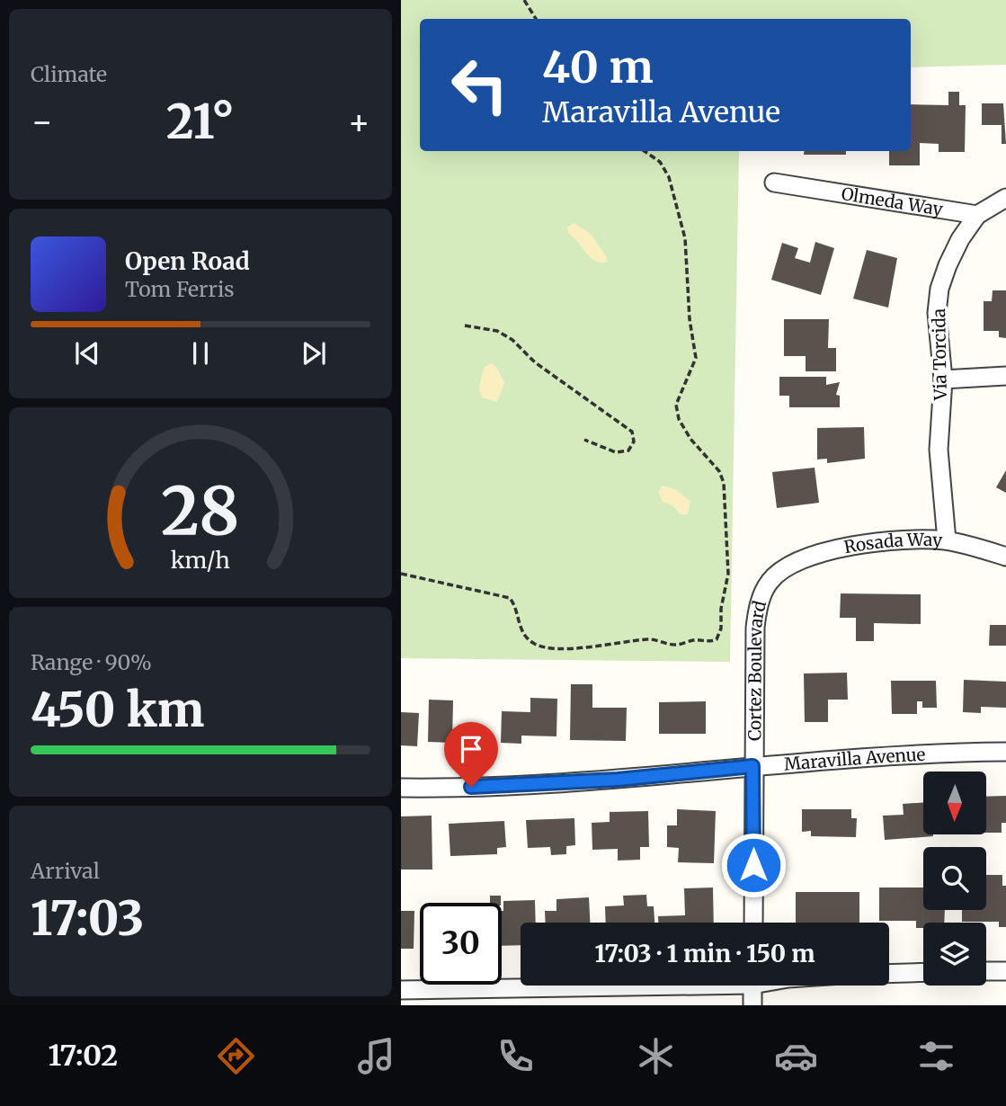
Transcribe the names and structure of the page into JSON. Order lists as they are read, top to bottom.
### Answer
{
  "streets": {
    "street": [
      "Olmeda Way",
      "Via Torcida",
      "Rosada Way",
      "Cortez Boulevard",
      "Maravilla Avenue"
    ]
  },
  "crossings": [
    ["Olmeda Way", "Via Torcida"],
    ["Via Torcida", "Rosada Way"],
    ["Rosada Way", "Cortez Boulevard"],
    ["Cortez Boulevard", "Maravilla Avenue"]
  ],
  "north": "bottom",
  "page": {
    "tile": [
      "Climate",
      ["Range · 90%", "450 km"],
      ["Arrival", "17:03"]
    ],
    "turn": ["40 m", "Maravilla Avenue"],
    "heat": ["−", "21°", "+"],
    "song": ["Open Road", "Tom Ferris"],
    "limit": "30",
    "trip": "17:03 · 1 min · 150 m",
    "tabs": "17:02",
    "gauge": ["28", "km/h"]
  }
}
